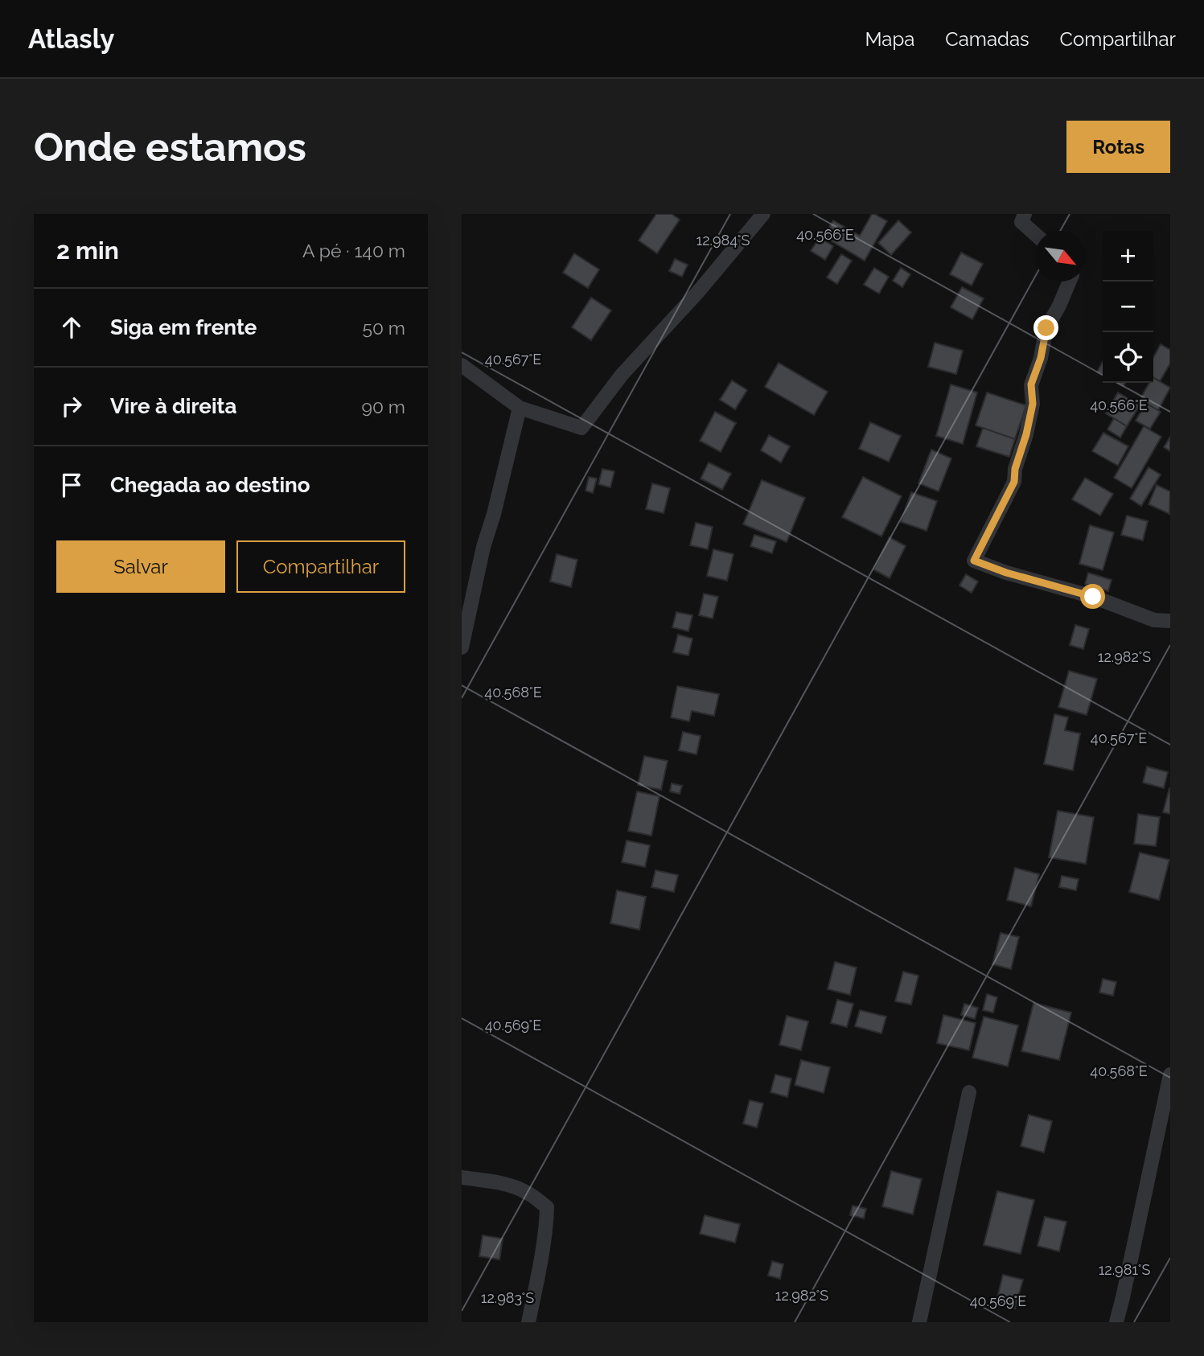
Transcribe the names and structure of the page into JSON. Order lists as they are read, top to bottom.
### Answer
{
  "north": "bottom right",
  "page": {
    "header": "Atlasly",
    "nav": ["Mapa", "Camadas", "Compartilhar"],
    "buttons": [
      "Rotas",
      ["Salvar", "Compartilhar"]
    ],
    "title": "Onde estamos",
    "heading": ["2 min", "A pé · 140 m"],
    "map_buttons": ["+", "−"],
    "list": [
      ["Siga em frente", "50 m"],
      ["Vire à direita", "90 m"],
      "Chegada ao destino"
    ]
  },
  "coordinates": [
    "40.566°E",
    "12.984°S",
    "40.567°E",
    "12.982°S",
    "40.568°E",
    "40.569°E",
    "12.981°S",
    "12.983°S"
  ]
}
